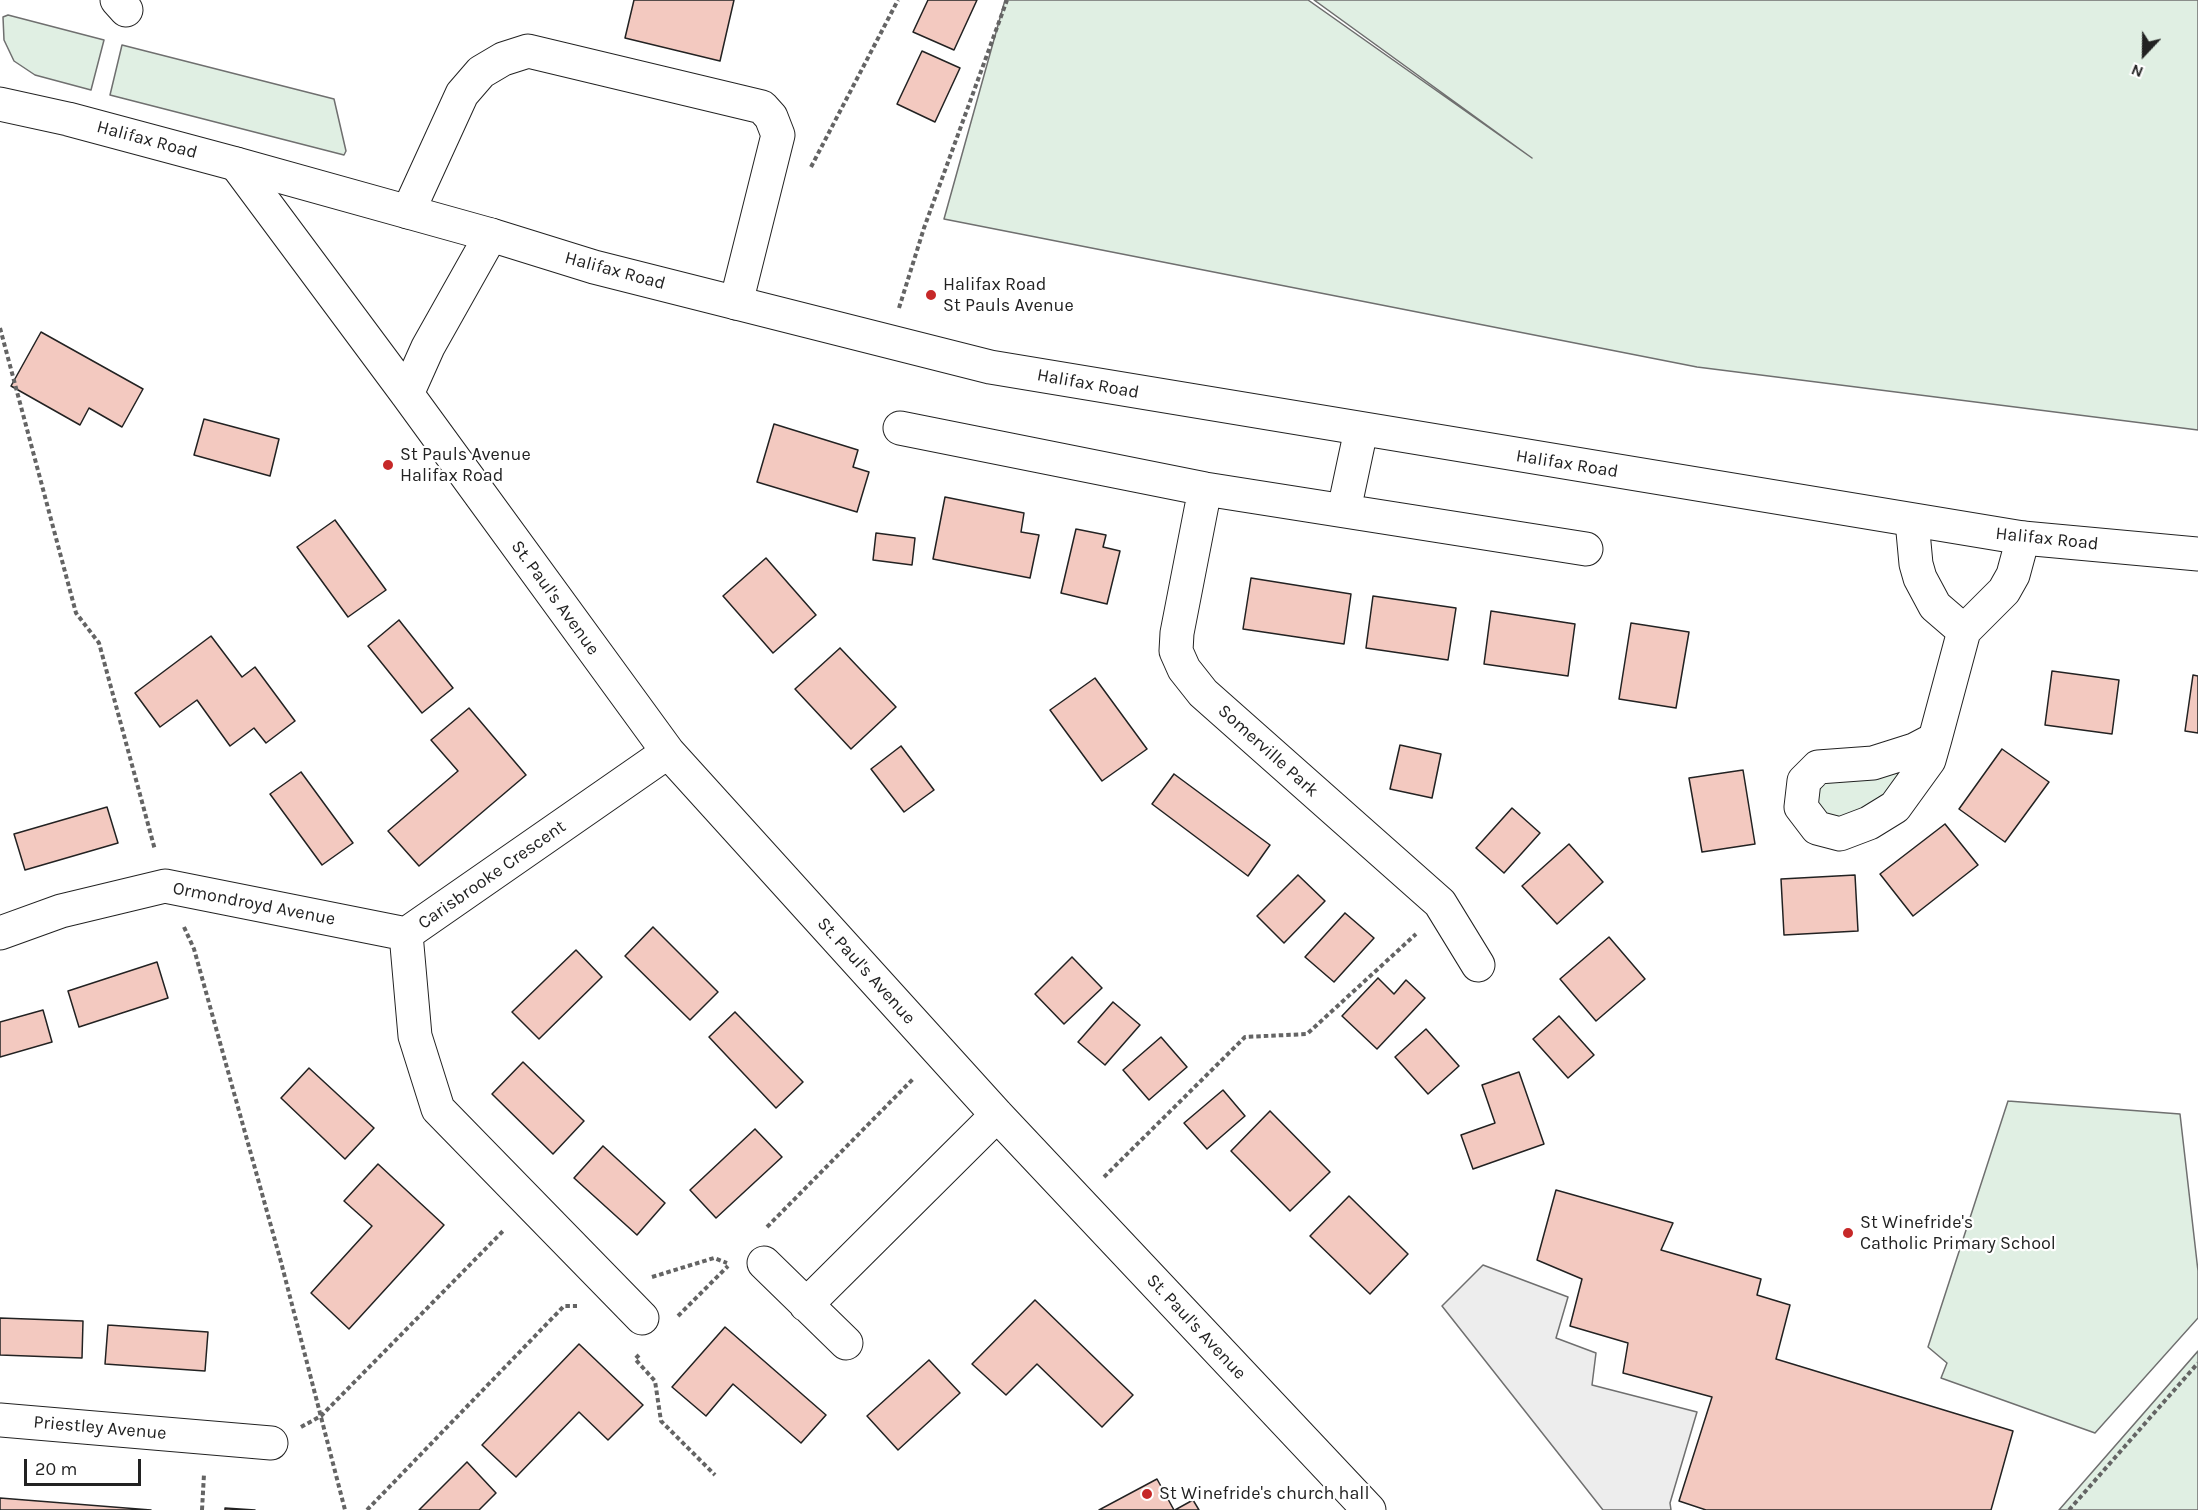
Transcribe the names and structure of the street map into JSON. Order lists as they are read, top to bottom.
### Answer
{
  "streets": {
    "main road": [
      "Halifax Road",
      "St. Paul's Avenue",
      "Somerville Park",
      "Carisbrooke Crescent",
      "Ormondroyd Avenue",
      "Priestley Avenue"
    ]
  },
  "crossings": [
    ["Halifax Road", "St. Paul's Avenue"],
    ["St. Paul's Avenue", "Carisbrooke Crescent"],
    ["Carisbrooke Crescent", "Ormondroyd Avenue"]
  ],
  "places": [
    "Halifax Road St Pauls Avenue",
    "St Pauls Avenue Halifax Road",
    "St Winefride's Catholic Primary School",
    "St Winefride's church hall"
  ],
  "scale_bar": "20 m",
  "north": "bottom"
}
